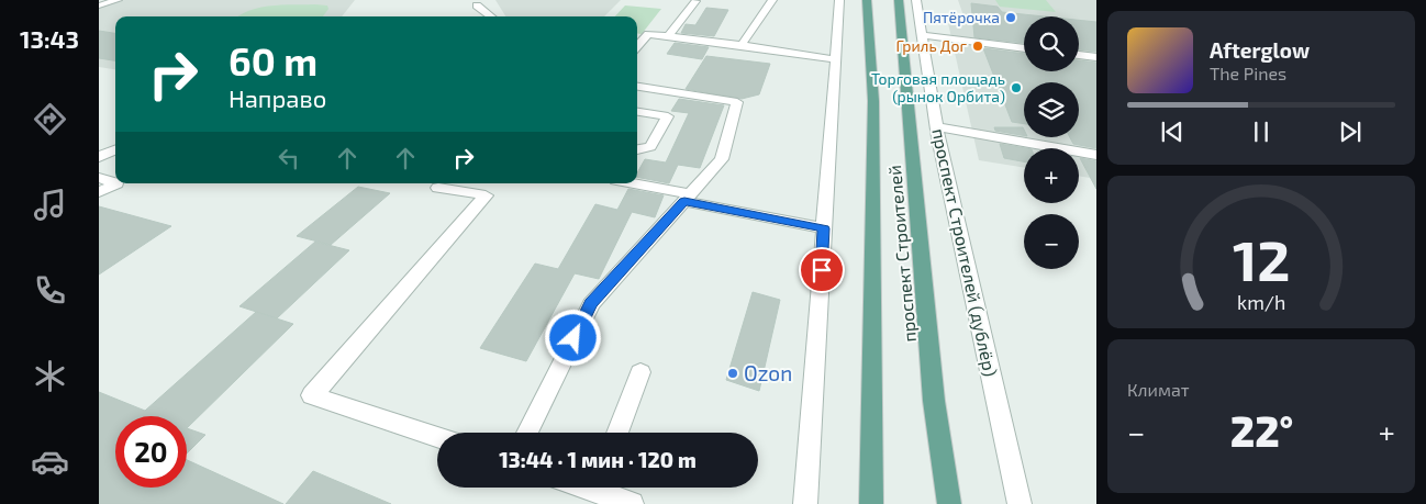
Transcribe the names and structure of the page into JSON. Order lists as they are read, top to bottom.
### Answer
{
  "streets": {
    "main road": ["проспект Строителей"],
    "street": ["проспект Строителей (дублёр)"]
  },
  "places": [
    "Пятёрочка",
    "Гриль Дог",
    "Торговая площадь (рынок Орбита)",
    "Ozon"
  ],
  "page": {
    "tabs": "13:43",
    "map_buttons": ["+", "−"],
    "turn": ["60 m", "Направо"],
    "song": ["Afterglow", "The Pines"],
    "tile": "Климат",
    "heat": ["−", "22°", "+"],
    "limit": "20",
    "trip": "13:44 · 1 мин · 120 m",
    "gauge": ["12", "km/h"]
  }
}
